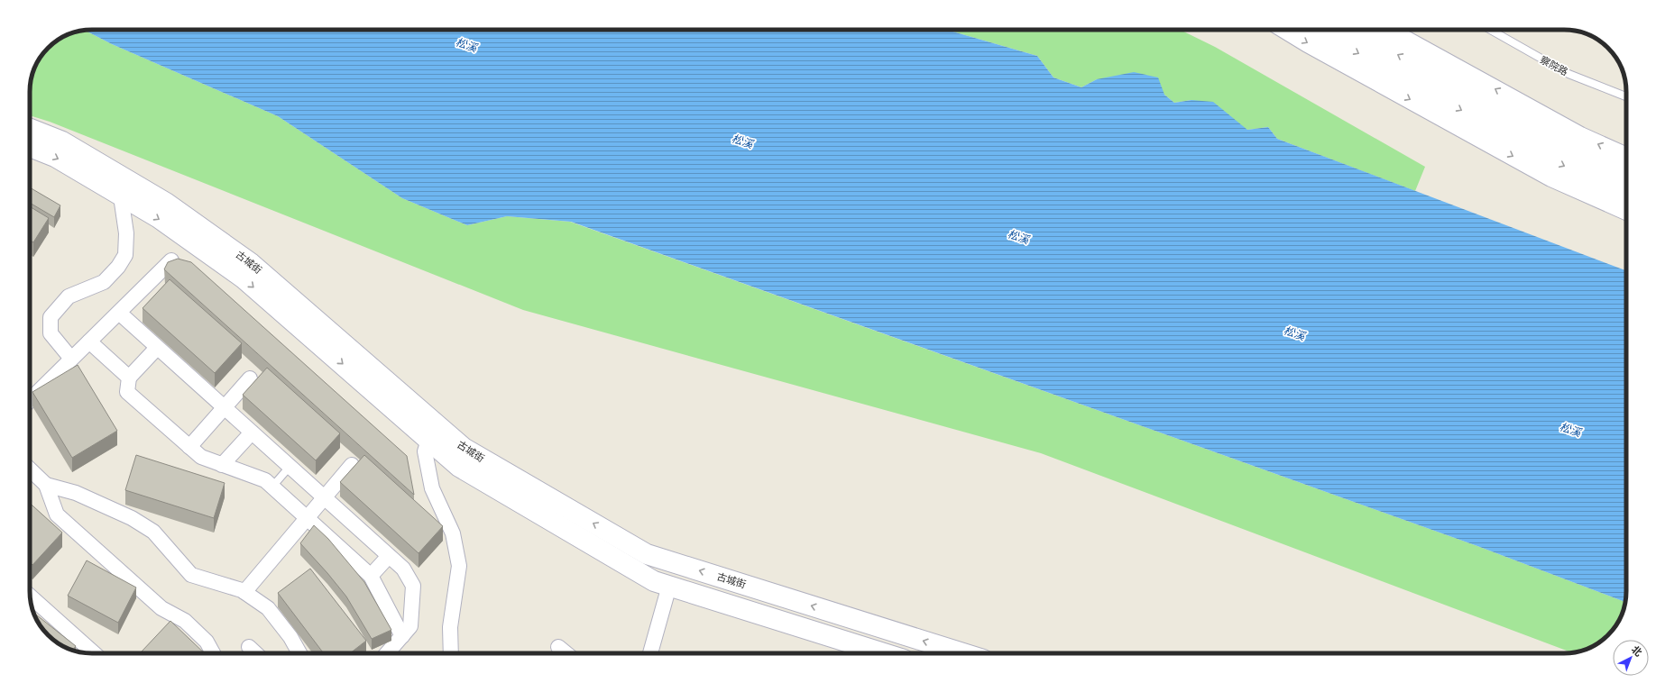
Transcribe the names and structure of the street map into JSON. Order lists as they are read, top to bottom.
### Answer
{
  "streets": {
    "main road": ["古城街"],
    "lane": ["察院路"]
  },
  "water": ["松溪"],
  "north": "top right"
}
